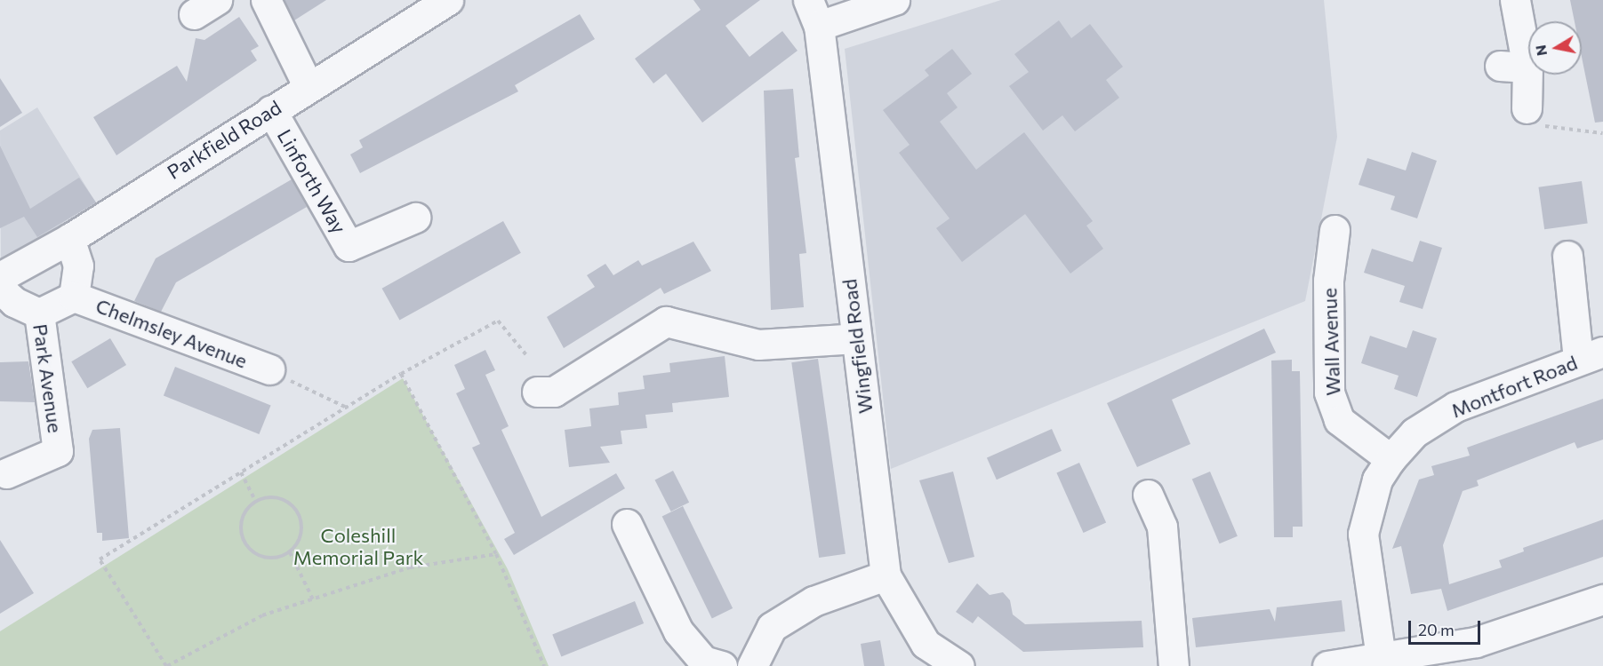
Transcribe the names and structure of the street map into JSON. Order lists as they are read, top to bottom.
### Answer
{
  "streets": {
    "street": [
      "Parkfield Road",
      "Linforth Way",
      "Chelmsley Avenue",
      "Wall Avenue",
      "Wingfield Road",
      "Park Avenue",
      "Montfort Road"
    ]
  },
  "crossings": [
    ["Parkfield Road", "Linforth Way"],
    ["Wall Avenue", "Montfort Road"]
  ],
  "parks": ["Coleshill Memorial Park"],
  "scale_bar": "20 m",
  "north": "left"
}
